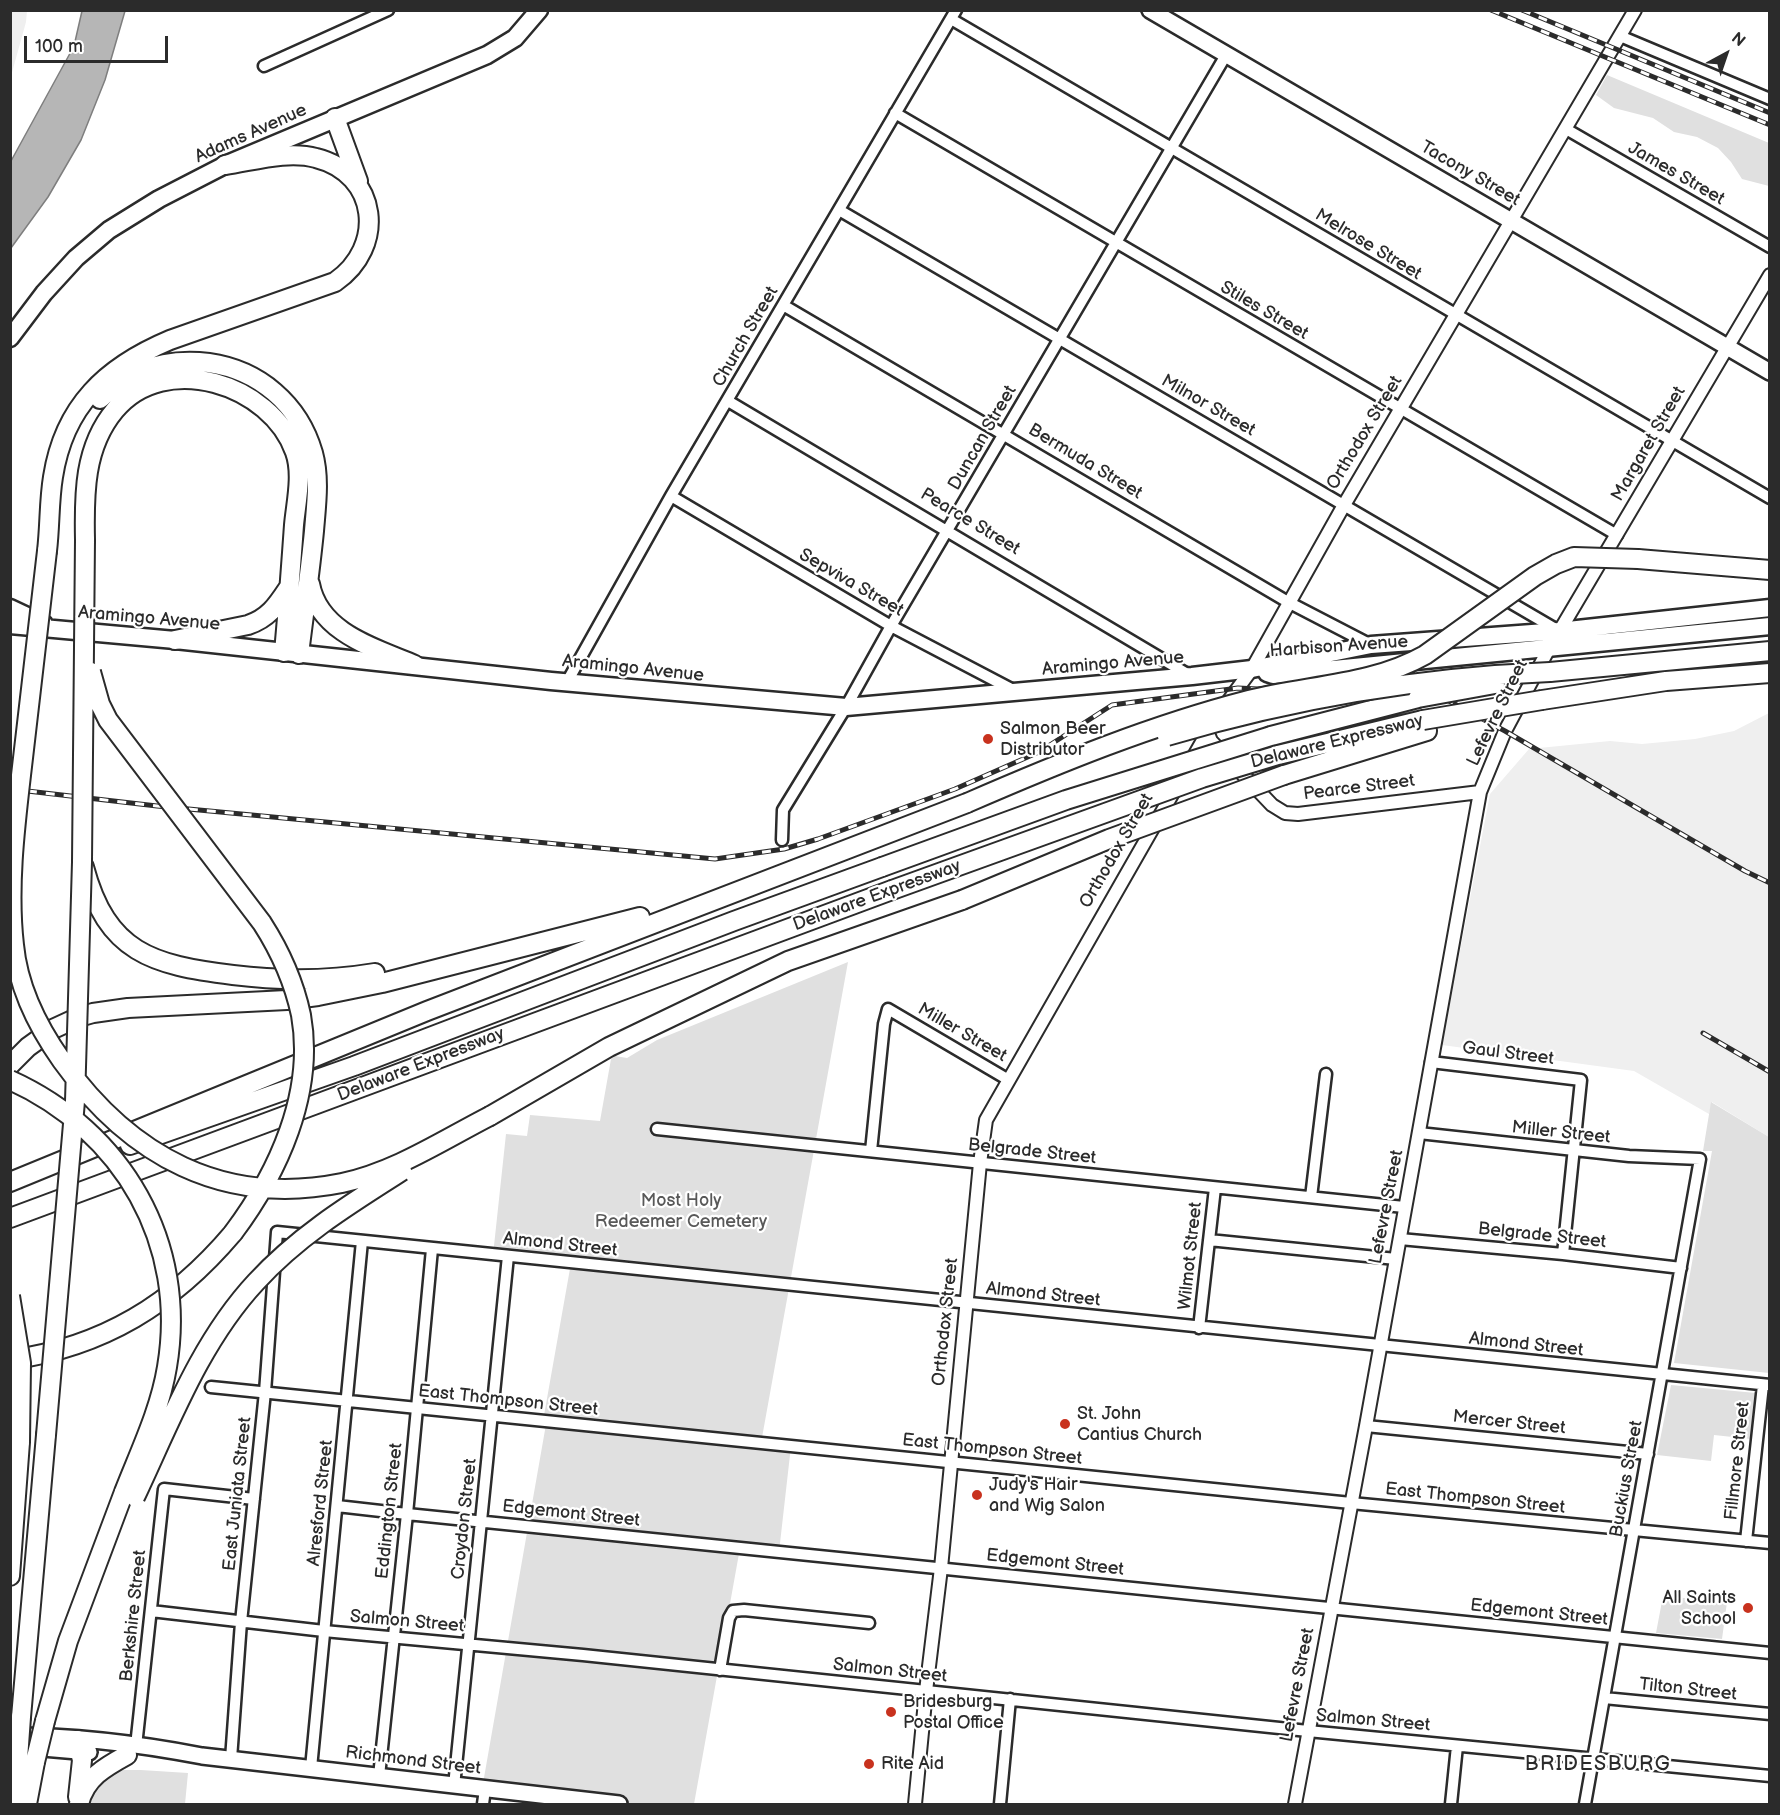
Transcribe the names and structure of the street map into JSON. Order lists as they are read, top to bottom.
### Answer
{
  "streets": {
    "highway": ["Delaware Expressway"],
    "main road": [
      "Adams Avenue",
      "Tacony Street",
      "Aramingo Avenue",
      "Harbison Avenue",
      "Richmond Street"
    ],
    "street": [
      "James Street",
      "Melrose Street",
      "Stiles Street",
      "Church Street",
      "Milnor Street",
      "Orthodox Street",
      "Duncan Street",
      "Margaret Street",
      "Bermuda Street",
      "Pearce Street",
      "Sepviva Street",
      "Lefevre Street",
      "Miller Street",
      "Gaul Street",
      "Belgrade Street",
      "Almond Street",
      "Wilmot Street",
      "East Thompson Street",
      "Mercer Street",
      "Fillmore Street",
      "Buckius Street",
      "East Juniata Street",
      "Alresford Street",
      "Eddington Street",
      "Edgemont Street",
      "Croydon Street",
      "Berkshire Street",
      "Salmon Street",
      "Tilton Street"
    ]
  },
  "crossings": [
    ["Tacony Street", "Orthodox Street"],
    ["Tacony Street", "Duncan Street"],
    ["Tacony Street", "Margaret Street"],
    ["James Street", "Orthodox Street"],
    ["Melrose Street", "Church Street"],
    ["Melrose Street", "Orthodox Street"],
    ["Melrose Street", "Duncan Street"],
    ["Melrose Street", "Margaret Street"],
    ["Stiles Street", "Church Street"],
    ["Stiles Street", "Orthodox Street"],
    ["Stiles Street", "Duncan Street"],
    ["Stiles Street", "Margaret Street"],
    ["Church Street", "Milnor Street"],
    ["Church Street", "Bermuda Street"],
    ["Church Street", "Pearce Street"],
    ["Church Street", "Sepviva Street"],
    ["Church Street", "Aramingo Avenue"],
    ["Milnor Street", "Orthodox Street"],
    ["Milnor Street", "Duncan Street"],
    ["Milnor Street", "Margaret Street"],
    ["Milnor Street", "Harbison Avenue"],
    ["Milnor Street", "Lefevre Street"],
    ["Orthodox Street", "Bermuda Street"],
    ["Orthodox Street", "Pearce Street"],
    ["Orthodox Street", "Aramingo Avenue"],
    ["Orthodox Street", "Harbison Avenue"],
    ["Orthodox Street", "Miller Street"],
    ["Orthodox Street", "Belgrade Street"],
    ["Orthodox Street", "Almond Street"],
    ["Orthodox Street", "East Thompson Street"],
    ["Orthodox Street", "Edgemont Street"],
    ["Orthodox Street", "Salmon Street"],
    ["Duncan Street", "Bermuda Street"],
    ["Duncan Street", "Pearce Street"],
    ["Duncan Street", "Sepviva Street"],
    ["Duncan Street", "Aramingo Avenue"],
    ["Margaret Street", "Harbison Avenue"],
    ["Margaret Street", "Lefevre Street"],
    ["Bermuda Street", "Harbison Avenue"],
    ["Pearce Street", "Aramingo Avenue"],
    ["Pearce Street", "Lefevre Street"],
    ["Sepviva Street", "Aramingo Avenue"],
    ["Aramingo Avenue", "Harbison Avenue"],
    ["Harbison Avenue", "Lefevre Street"],
    ["Lefevre Street", "Miller Street"],
    ["Lefevre Street", "Gaul Street"],
    ["Lefevre Street", "Belgrade Street"],
    ["Lefevre Street", "Almond Street"],
    ["Lefevre Street", "East Thompson Street"],
    ["Lefevre Street", "Mercer Street"],
    ["Lefevre Street", "Edgemont Street"],
    ["Lefevre Street", "Salmon Street"],
    ["Miller Street", "Gaul Street"],
    ["Miller Street", "Belgrade Street"],
    ["Miller Street", "Buckius Street"],
    ["Belgrade Street", "Wilmot Street"],
    ["Belgrade Street", "Buckius Street"],
    ["Almond Street", "Wilmot Street"],
    ["Almond Street", "Fillmore Street"],
    ["Almond Street", "Buckius Street"],
    ["Almond Street", "East Juniata Street"],
    ["Almond Street", "Alresford Street"],
    ["Almond Street", "Eddington Street"],
    ["Almond Street", "Croydon Street"],
    ["East Thompson Street", "Fillmore Street"],
    ["East Thompson Street", "Buckius Street"],
    ["East Thompson Street", "East Juniata Street"],
    ["East Thompson Street", "Alresford Street"],
    ["East Thompson Street", "Eddington Street"],
    ["East Thompson Street", "Croydon Street"],
    ["Mercer Street", "Buckius Street"],
    ["Buckius Street", "Edgemont Street"],
    ["Buckius Street", "Salmon Street"],
    ["Buckius Street", "Tilton Street"],
    ["East Juniata Street", "Berkshire Street"],
    ["East Juniata Street", "Salmon Street"],
    ["East Juniata Street", "Richmond Street"],
    ["Alresford Street", "Edgemont Street"],
    ["Alresford Street", "Salmon Street"],
    ["Alresford Street", "Richmond Street"],
    ["Eddington Street", "Edgemont Street"],
    ["Eddington Street", "Salmon Street"],
    ["Eddington Street", "Richmond Street"],
    ["Edgemont Street", "Croydon Street"],
    ["Croydon Street", "Salmon Street"],
    ["Croydon Street", "Richmond Street"],
    ["Berkshire Street", "Salmon Street"],
    ["Berkshire Street", "Richmond Street"]
  ],
  "districts": ["BRIDESBURG"],
  "parks": ["Most Holy Redeemer Cemetery"],
  "places": [
    "Salmon Beer Distributor",
    "St. John Cantius Church",
    "Judy's Hair and Wig Salon",
    "All Saints School",
    "Bridesburg Postal Office",
    "Rite Aid"
  ],
  "scale_bar": "100 m",
  "north": "top right"
}
